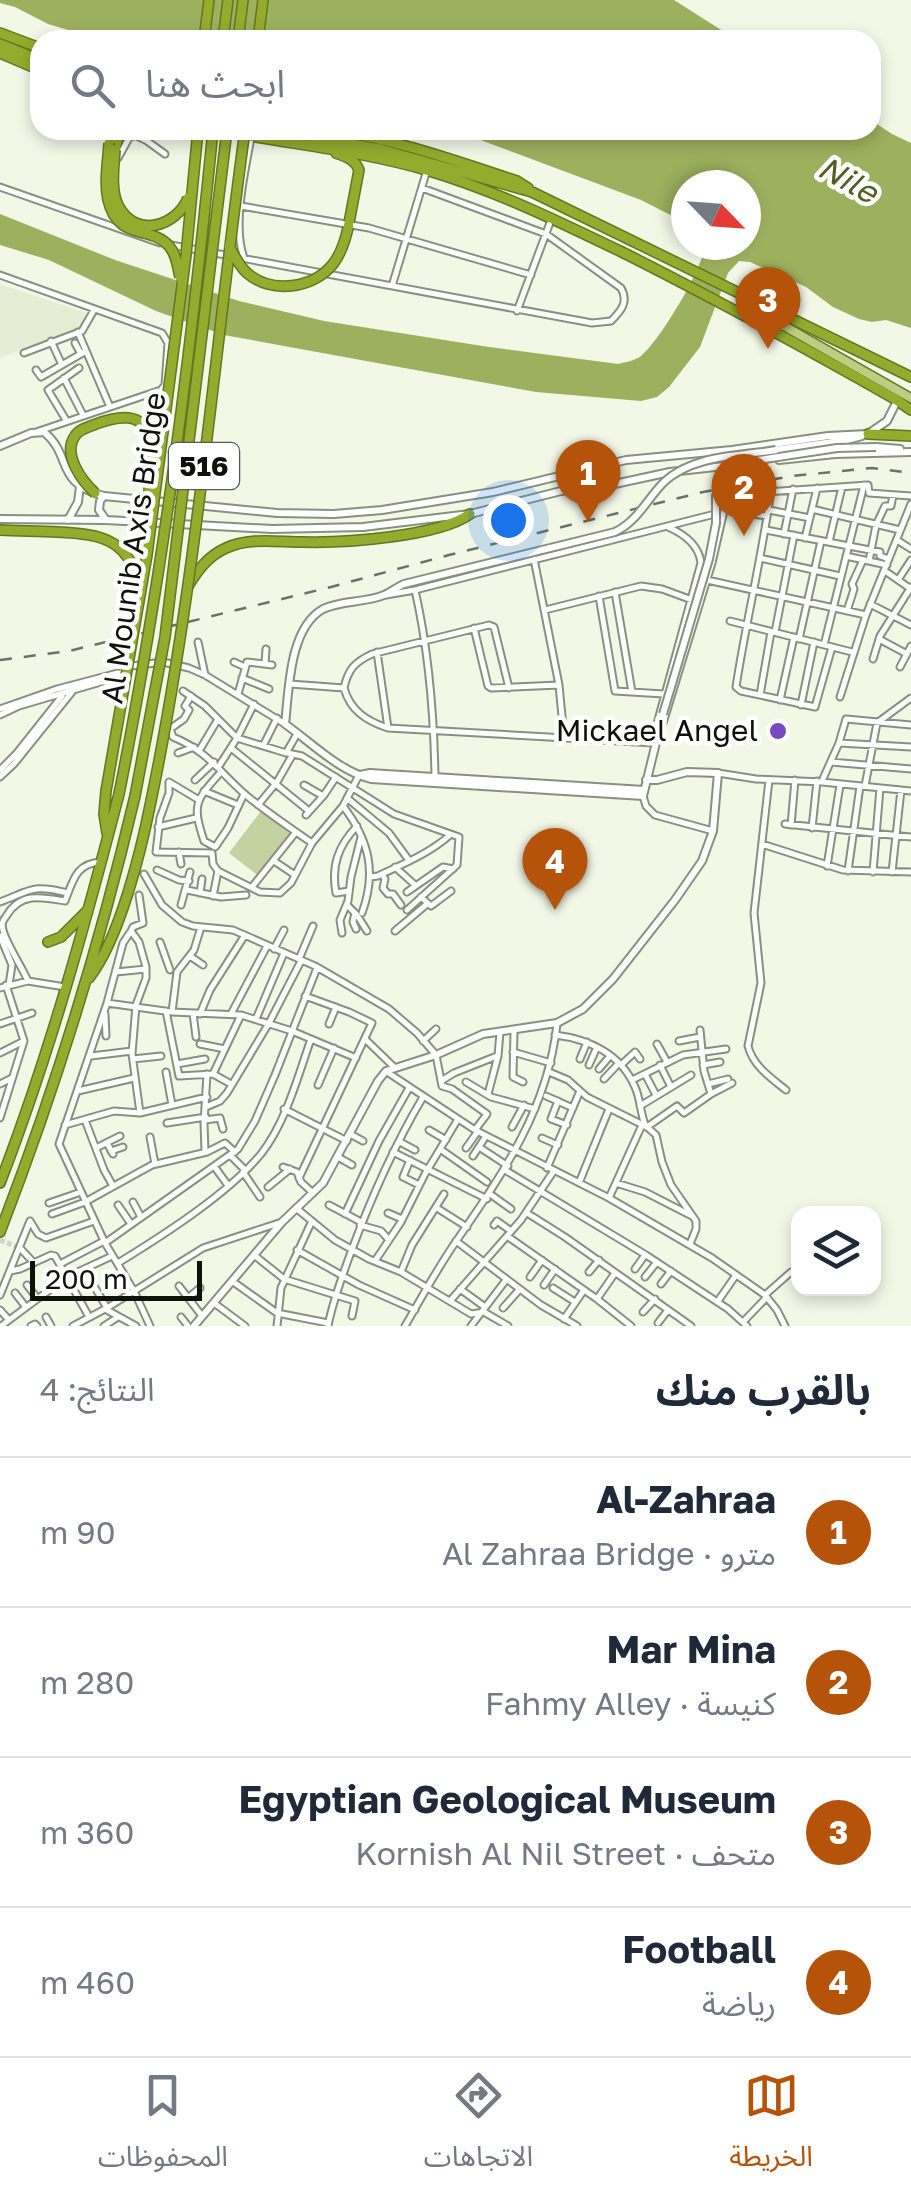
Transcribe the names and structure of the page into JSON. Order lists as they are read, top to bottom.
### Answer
{
  "streets": {
    "highway": ["516", "Al Mounib Axis Bridge"]
  },
  "crossings": [
    ["516", "Al Mounib Axis Bridge"]
  ],
  "water": ["Nile"],
  "places": ["Mickael Angel"],
  "scale_bar": "200 m",
  "north": "bottom right",
  "page": {
    "search": "ابحث هنا",
    "pins": [
      "3",
      "1",
      "2",
      "4"
    ],
    "scale": "200 m",
    "heading": ["بالقرب منك", "النتائج: 4"],
    "list": [
      {
        "mark": "1",
        "name": "Al-Zahraa",
        "note": "مترو · Al Zahraa Bridge",
        "value": "90 m"
      },
      {
        "mark": "2",
        "name": "Mar Mina",
        "note": "كنيسة · Fahmy Alley",
        "value": "280 m"
      },
      {
        "mark": "3",
        "name": "Egyptian Geological Museum",
        "note": "متحف · Kornish Al Nil Street",
        "value": "360 m"
      },
      {
        "mark": "4",
        "name": "Football",
        "note": "رياضة",
        "value": "460 m"
      }
    ],
    "nav": ["الخريطة", "الاتجاهات", "المحفوظات"]
  }
}
